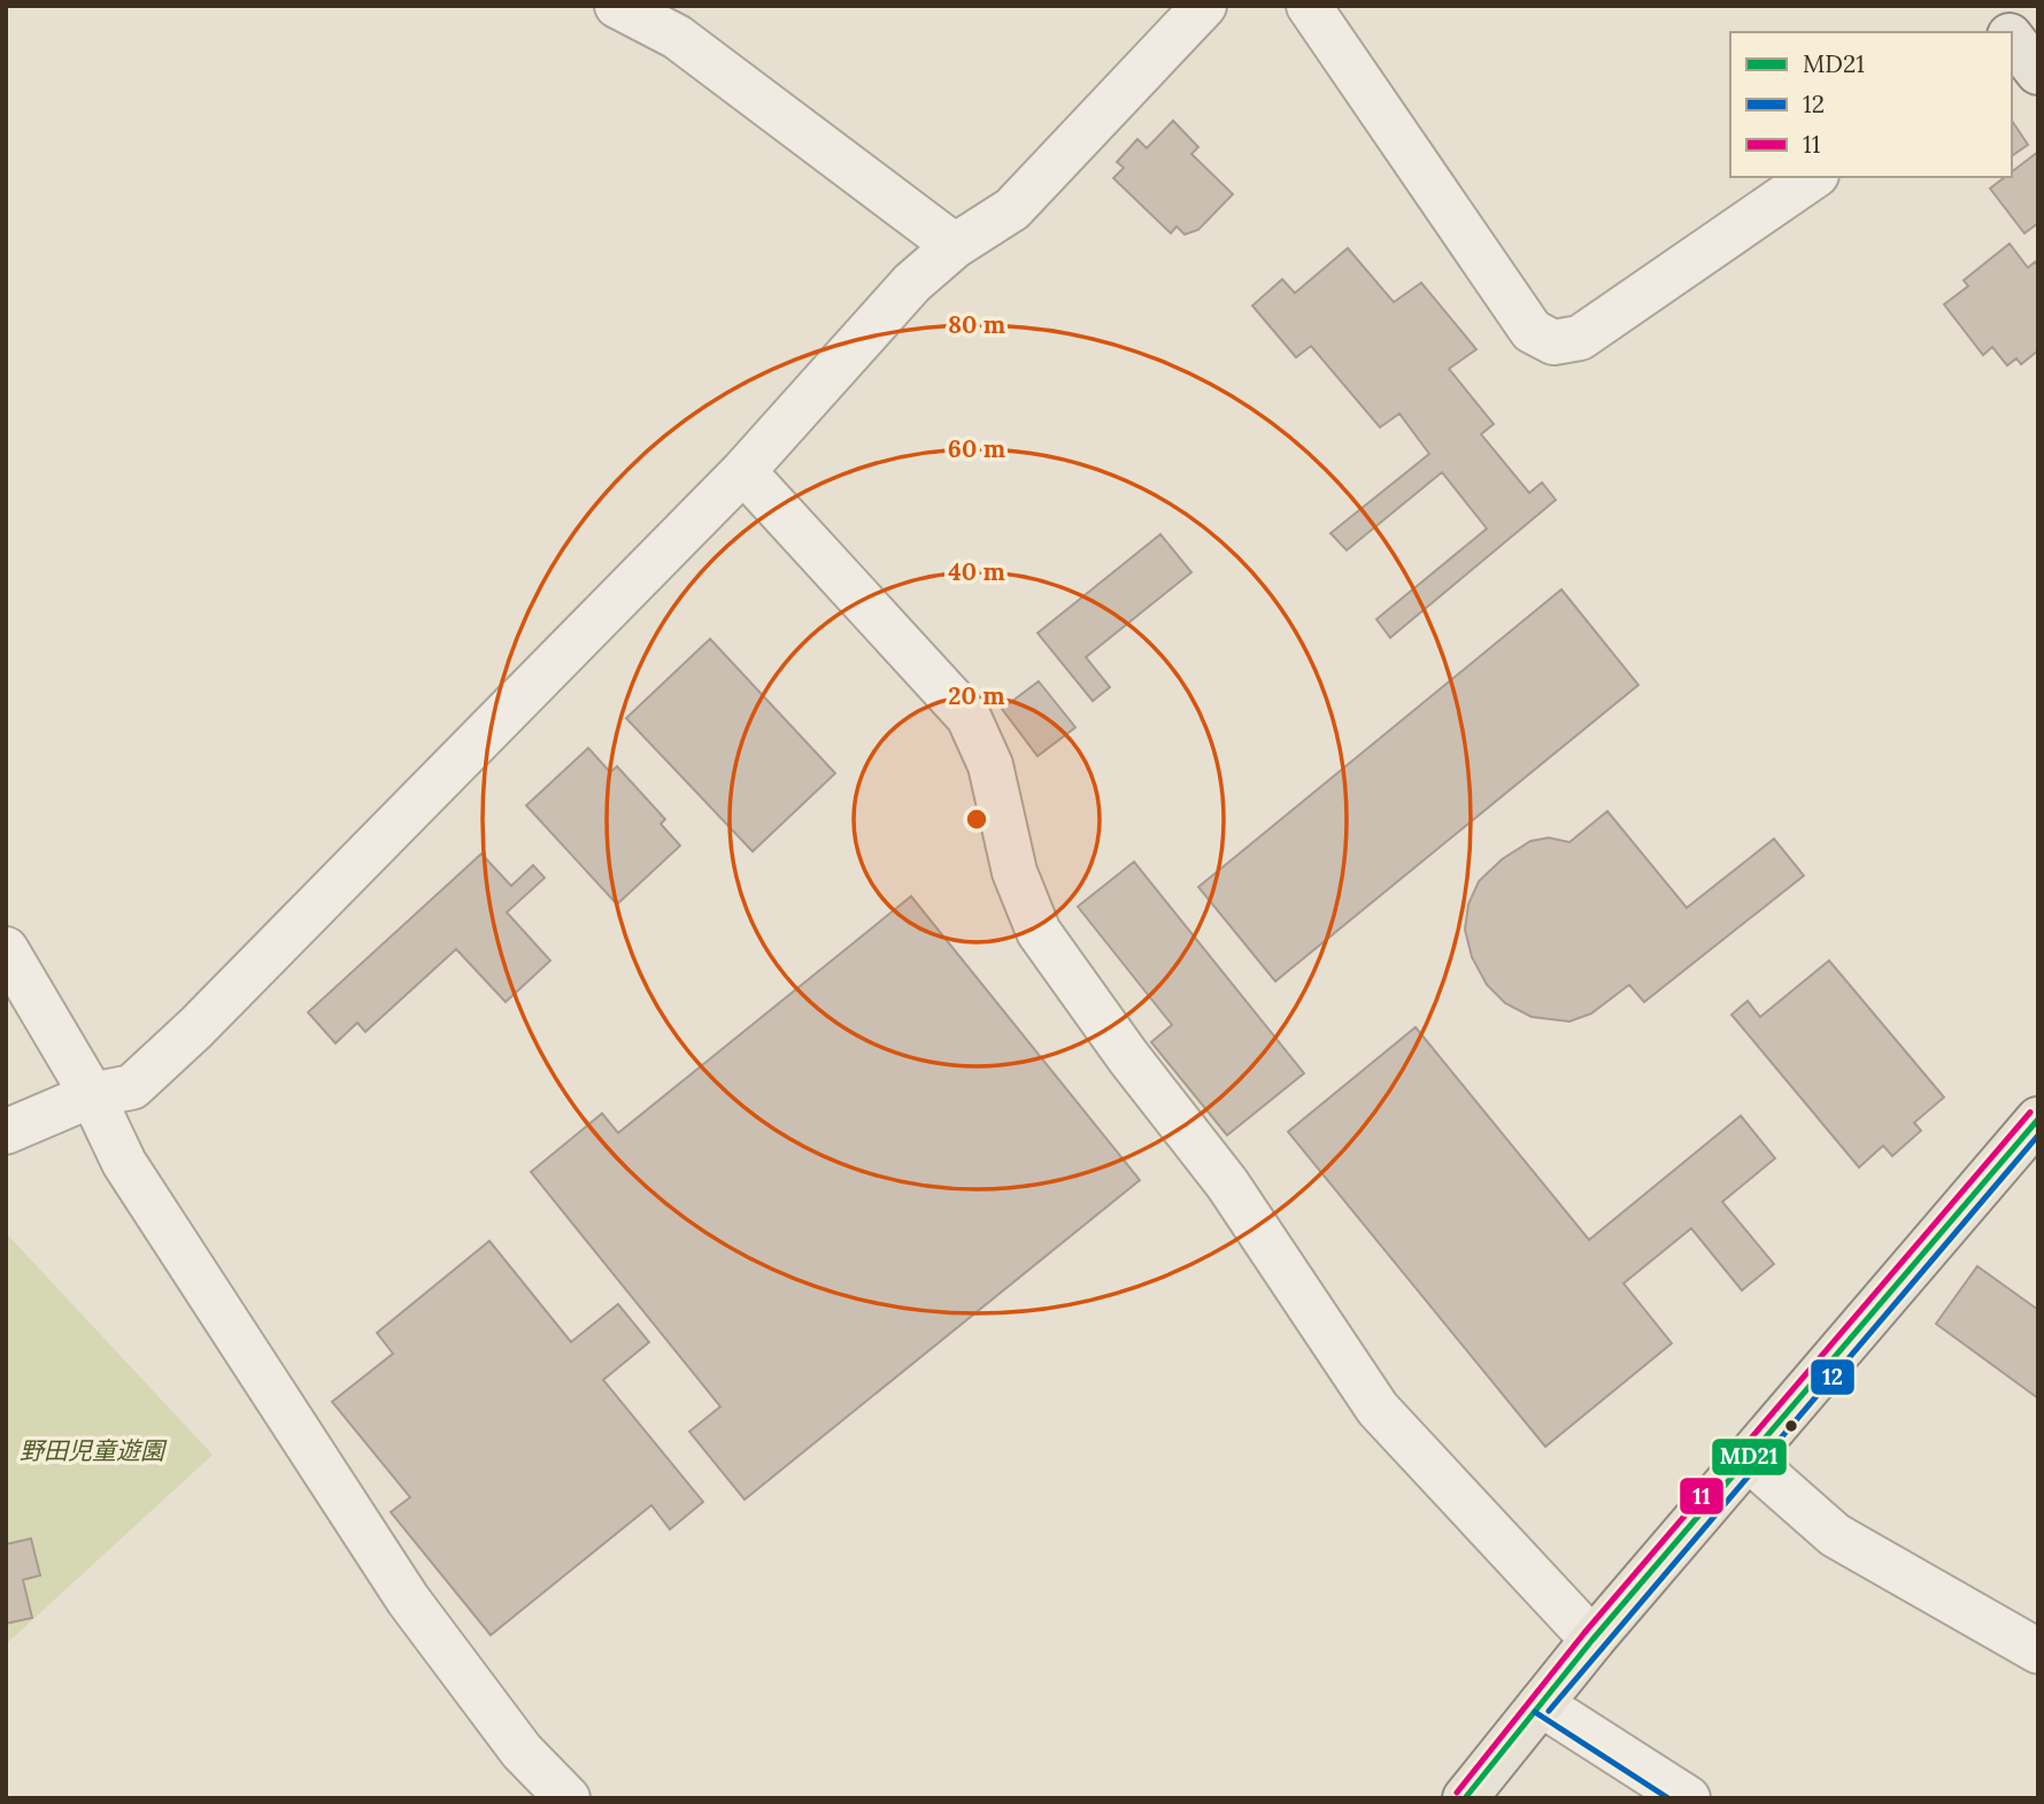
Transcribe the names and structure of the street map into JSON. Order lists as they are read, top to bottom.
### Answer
{
  "parks": ["野田児童遊園"],
  "lines": ["transit line 11", "transit line MD21", "transit line 12"],
  "legend": ["MD21", "12", "11"],
  "rings": [
    "80 m",
    "60 m",
    "40 m",
    "20 m"
  ]
}
